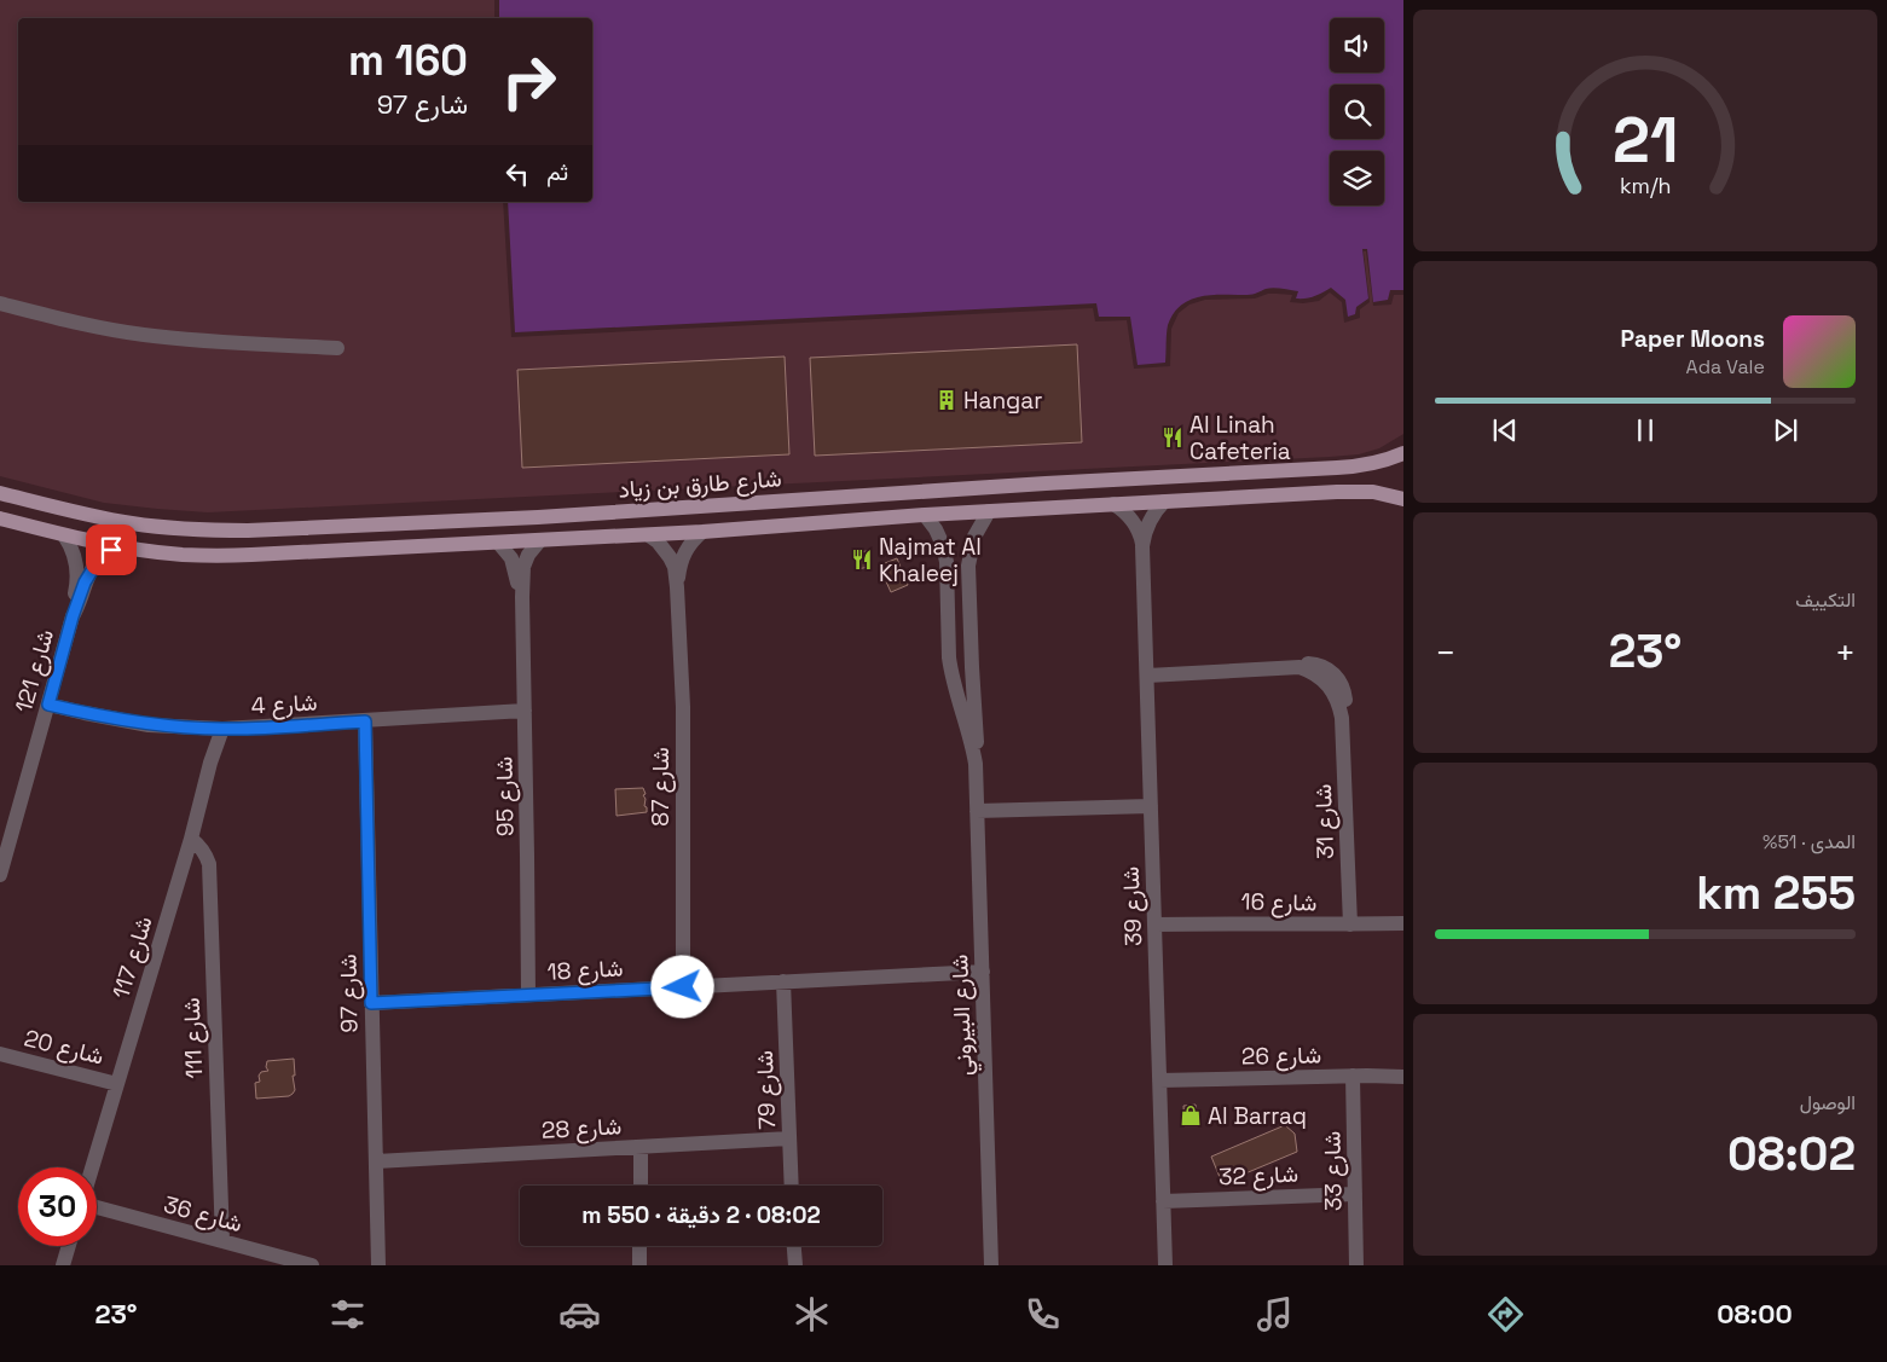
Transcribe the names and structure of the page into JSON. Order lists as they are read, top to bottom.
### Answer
{
  "streets": {
    "main road": ["شارع طارق بن زياد"],
    "street": [
      "شارع 121",
      "شارع 4",
      "شارع 87",
      "شارع 95",
      "شارع 31",
      "شارع 16",
      "شارع 39",
      "شارع 117",
      "شارع 18",
      "شارع 97",
      "شارع البيروني",
      "شارع 111",
      "شارع 20",
      "شارع 26",
      "شارع 79",
      "شارع 28",
      "شارع 33",
      "شارع 32",
      "شارع 36"
    ]
  },
  "crossings": [
    ["شارع طارق بن زياد", "شارع 121"],
    ["شارع طارق بن زياد", "شارع 87"],
    ["شارع طارق بن زياد", "شارع 95"],
    ["شارع طارق بن زياد", "شارع 39"],
    ["شارع طارق بن زياد", "شارع البيروني"],
    ["شارع 121", "شارع 4"],
    ["شارع 4", "شارع 95"],
    ["شارع 4", "شارع 117"],
    ["شارع 4", "شارع 97"],
    ["شارع 87", "شارع 18"],
    ["شارع 95", "شارع 18"],
    ["شارع 31", "شارع 16"],
    ["شارع 31", "شارع 39"],
    ["شارع 16", "شارع 39"],
    ["شارع 39", "شارع 26"],
    ["شارع 39", "شارع 32"],
    ["شارع 117", "شارع 111"],
    ["شارع 117", "شارع 20"],
    ["شارع 18", "شارع 97"],
    ["شارع 18", "شارع البيروني"],
    ["شارع 18", "شارع 79"],
    ["شارع 97", "شارع 28"],
    ["شارع 111", "شارع 36"],
    ["شارع 26", "شارع 33"],
    ["شارع 79", "شارع 28"],
    ["شارع 33", "شارع 32"]
  ],
  "places": {
    "building": ["Hangar"],
    "restaurant": ["Al Linah Cafeteria", "Najmat Al Khaleej"],
    "shop": ["Al Barraq"]
  },
  "page": {
    "turn": ["160 m", "شارع 97"],
    "then": "ثم",
    "song": ["Paper Moons", "Ada Vale"],
    "tile": [
      "التكييف",
      ["المدى · 51%", "255 km"],
      ["الوصول", "08:02"]
    ],
    "heat": ["−", "23°", "+"],
    "limit": "30",
    "trip": "08:02 · 2 دقيقة · 550 m",
    "tabs": ["08:00", "23°"],
    "gauge": ["21", "km/h"]
  }
}
